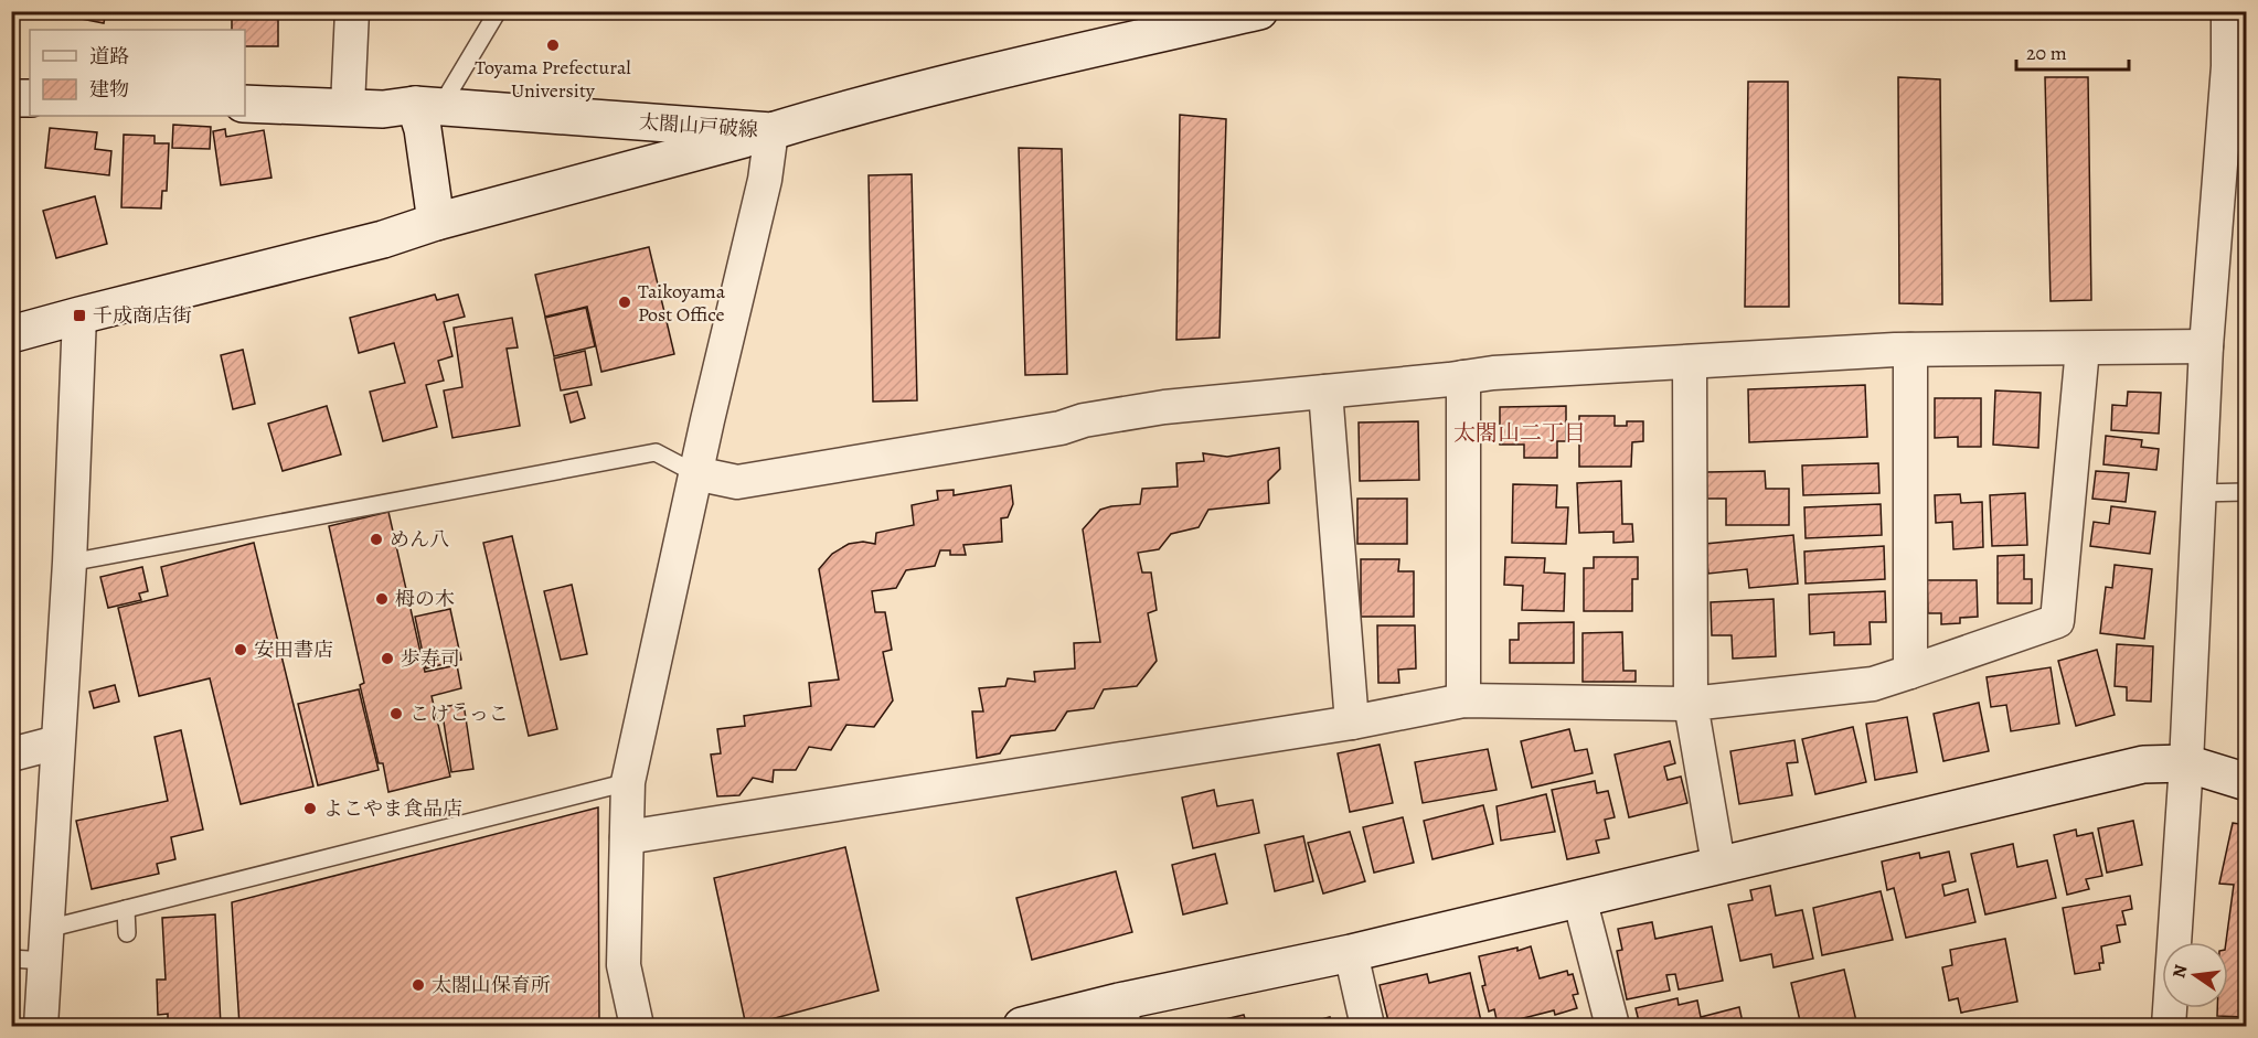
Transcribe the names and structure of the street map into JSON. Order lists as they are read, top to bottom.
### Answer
{
  "streets": {
    "street": ["太閤山戸破線"]
  },
  "districts": ["太閤山二丁目"],
  "places": {
    "other": [
      "Toyama Prefectural University",
      "Taikoyama Post Office",
      "めん八",
      "栂の木",
      "安田書店",
      "歩寿司",
      "こけこっこ",
      "よこやま食品店",
      "太閤山保育所"
    ],
    "transit": ["千成商店街"]
  },
  "legend": ["道路", "建物"],
  "scale_bar": "20 m",
  "north": "left"
}
